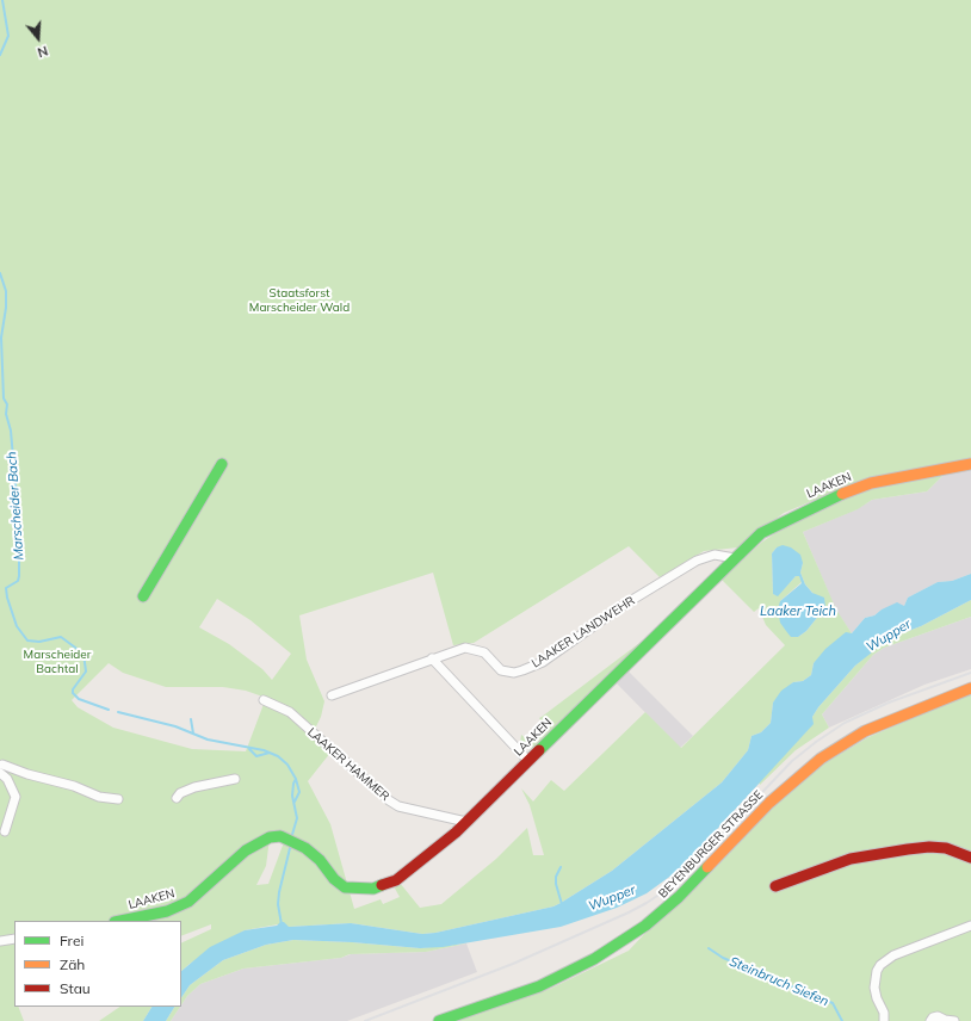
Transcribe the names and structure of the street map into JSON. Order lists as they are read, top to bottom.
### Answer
{
  "streets": {
    "street": [
      "LAAKEN",
      "LAAKER LANDWEHR",
      "LAAKER HAMMER",
      "BEYENBURGER STRASSE"
    ]
  },
  "crossings": [
    ["LAAKEN", "LAAKER LANDWEHR"],
    ["LAAKEN", "LAAKER HAMMER"]
  ],
  "water": [
    "Marscheider Bach",
    "Laaker Teich",
    "Wupper",
    "Steinbruch Siefen"
  ],
  "parks": ["Staatsforst Marscheider Wald", "Marscheider Bachtal"],
  "legend": ["Frei", "Zäh", "Stau"],
  "north": "bottom"
}
